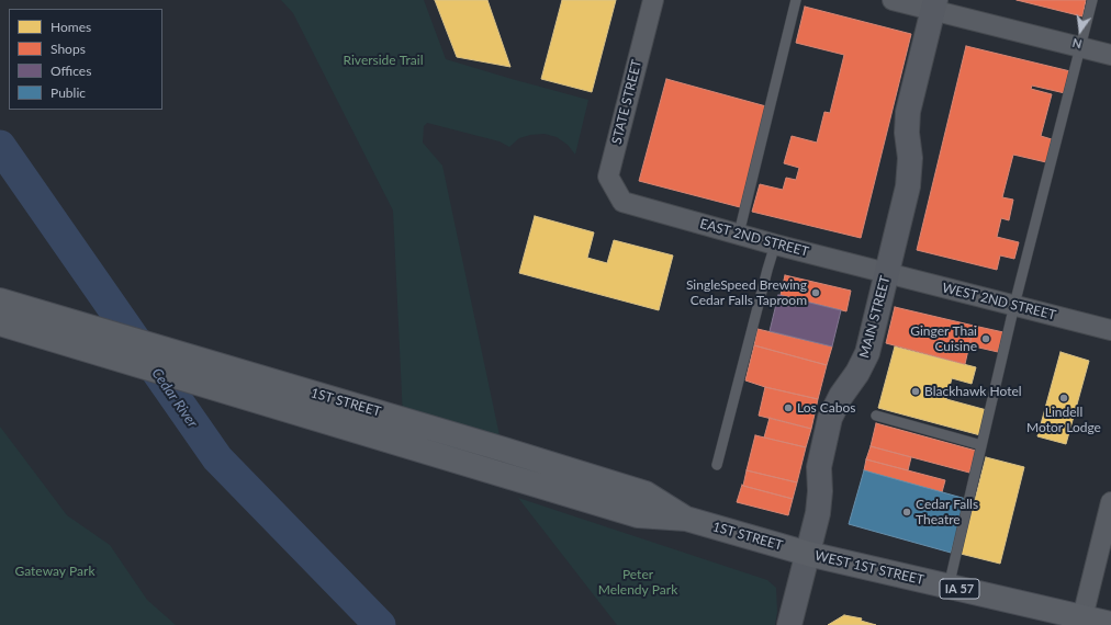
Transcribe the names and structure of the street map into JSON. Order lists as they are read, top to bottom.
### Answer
{
  "streets": {
    "main road": [
      "MAIN STREET",
      "1ST STREET",
      "WEST 1ST STREET",
      "IA 57"
    ],
    "street": ["STATE STREET", "EAST 2ND STREET", "WEST 2ND STREET"]
  },
  "crossings": [
    ["STATE STREET", "EAST 2ND STREET"],
    ["EAST 2ND STREET", "WEST 2ND STREET"],
    ["EAST 2ND STREET", "MAIN STREET"],
    ["WEST 2ND STREET", "MAIN STREET"],
    ["MAIN STREET", "1ST STREET"],
    ["MAIN STREET", "WEST 1ST STREET"],
    ["1ST STREET", "WEST 1ST STREET"]
  ],
  "water": ["Cedar River"],
  "parks": ["Riverside Trail", "Gateway Park", "Peter Melendy Park"],
  "places": [
    "SingleSpeed Brewing Cedar Falls Taproom",
    "Ginger Thai Cuisine",
    "Blackhawk Hotel",
    "Lindell Motor Lodge",
    "Los Cabos",
    "Cedar Falls Theatre"
  ],
  "legend": [
    "Homes",
    "Shops",
    "Offices",
    "Public"
  ],
  "north": "bottom"
}
